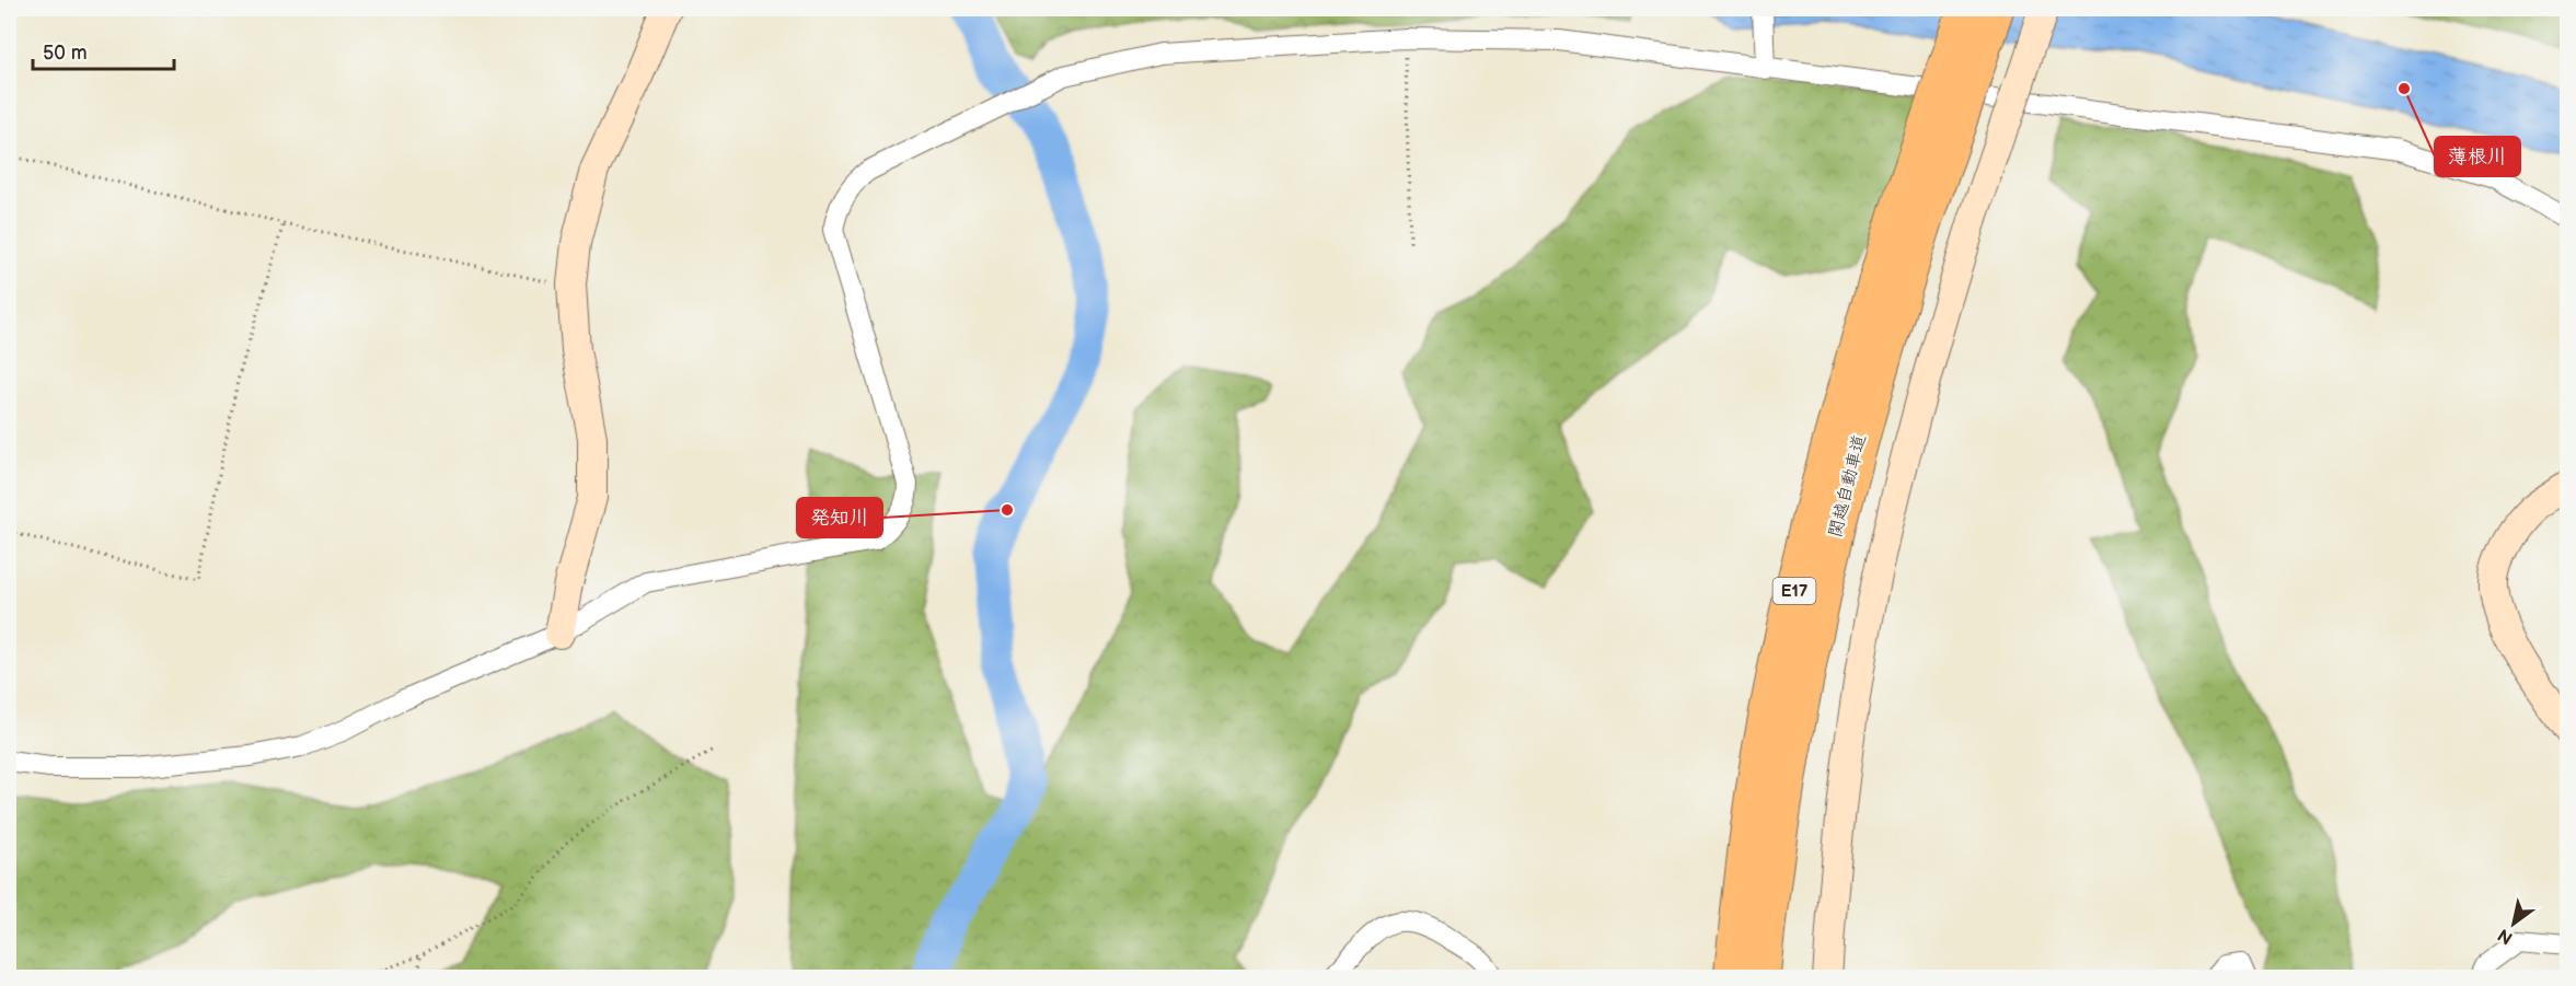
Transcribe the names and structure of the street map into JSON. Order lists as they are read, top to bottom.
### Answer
{
  "streets": {
    "highway": ["関越自動車道", "E17"]
  },
  "places": ["薄根川", "発知川"],
  "scale_bar": "50 m",
  "north": "bottom left"
}
